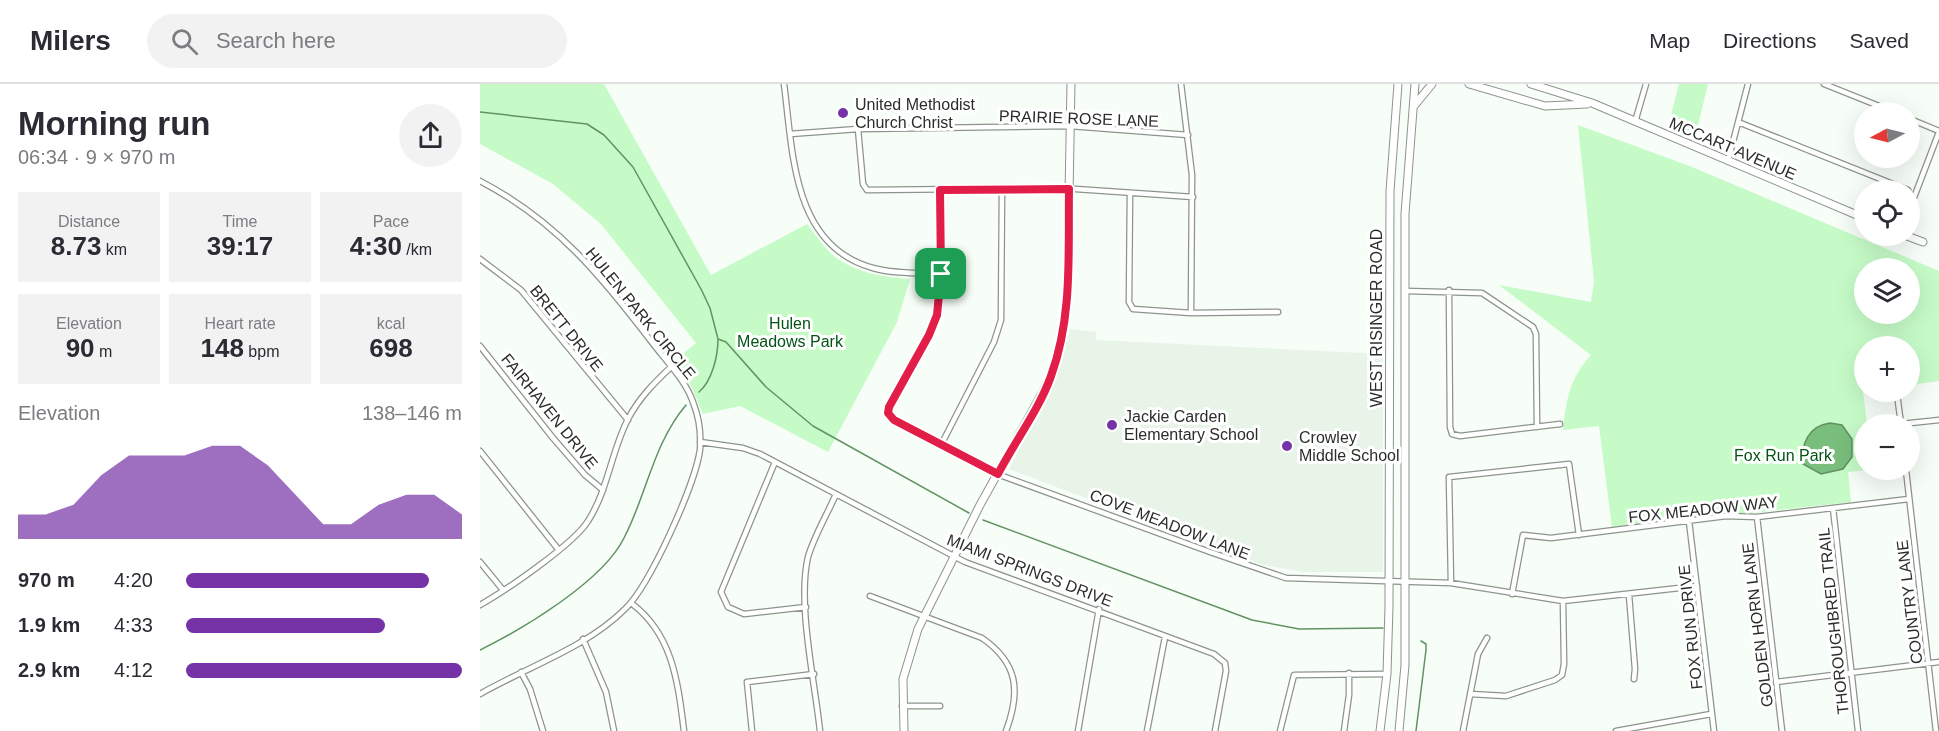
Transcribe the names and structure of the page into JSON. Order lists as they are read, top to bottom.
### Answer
{
  "streets": {
    "main road": ["MCCART AVENUE", "WEST RISINGER ROAD"],
    "street": [
      "PRAIRIE ROSE LANE",
      "HULEN PARK CIRCLE",
      "BRETT DRIVE",
      "FAIRHAVEN DRIVE",
      "FOX MEADOW WAY",
      "COVE MEADOW LANE",
      "MIAMI SPRINGS DRIVE",
      "COUNTRY LANE",
      "THOROUGHBRED TRAIL",
      "GOLDEN HORN LANE",
      "FOX RUN DRIVE"
    ]
  },
  "crossings": [
    ["HULEN PARK CIRCLE", "MIAMI SPRINGS DRIVE"],
    ["WEST RISINGER ROAD", "COVE MEADOW LANE"],
    ["FOX MEADOW WAY", "COVE MEADOW LANE"],
    ["FOX MEADOW WAY", "COUNTRY LANE"],
    ["FOX MEADOW WAY", "THOROUGHBRED TRAIL"],
    ["FOX MEADOW WAY", "GOLDEN HORN LANE"],
    ["FOX MEADOW WAY", "FOX RUN DRIVE"],
    ["COVE MEADOW LANE", "FOX RUN DRIVE"]
  ],
  "parks": ["Hulen Meadows Park", "Fox Run Park"],
  "places": ["United Methodist Church Christ", "Jackie Carden Elementary School", "Crowley Middle School"],
  "north": "left",
  "page": {
    "header": "Milers",
    "search": "Search here",
    "nav": ["Map", "Directions", "Saved"],
    "heading": ["Morning run", "06:34 · 9 × 970 m"],
    "map_buttons": ["+", "−"],
    "stats": [
      ["Distance", "8.73 km"],
      ["Time", "39:17"],
      ["Pace", "4:30 /km"],
      ["Elevation", "90 m"],
      ["Heart rate", "148 bpm"],
      ["kcal", "698"]
    ],
    "chart": ["Elevation", "138–146 m"],
    "list": [
      {
        "name": "970 m",
        "note": "4:20"
      },
      {
        "name": "1.9 km",
        "note": "4:33"
      },
      {
        "name": "2.9 km",
        "note": "4:12"
      }
    ]
  }
}
